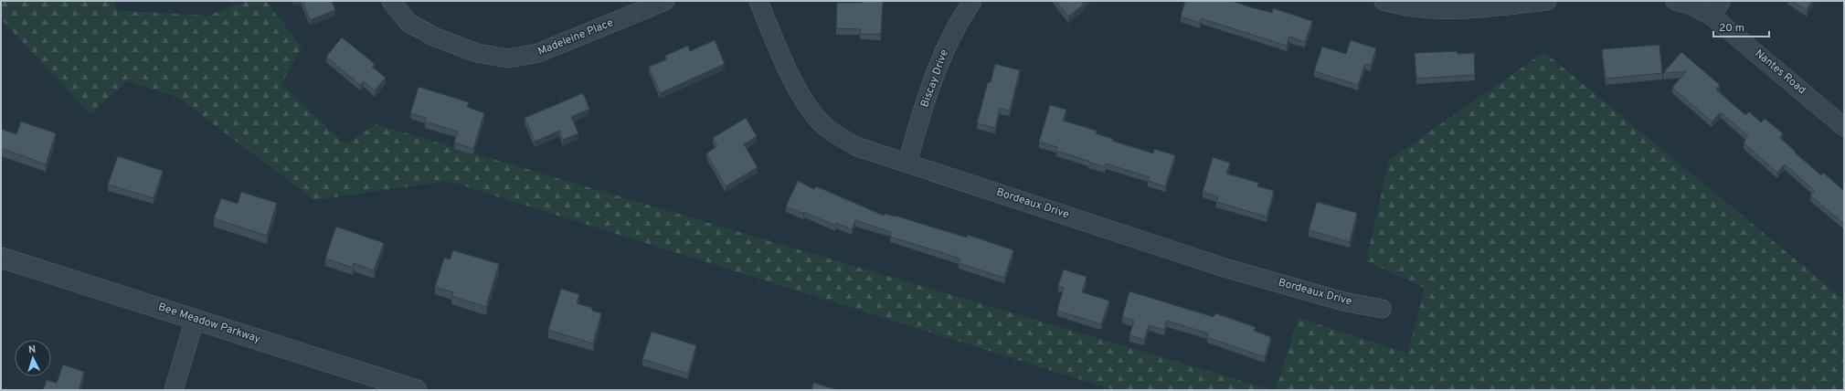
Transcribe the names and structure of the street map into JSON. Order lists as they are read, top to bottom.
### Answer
{
  "streets": {
    "street": [
      "Madeleine Place",
      "Nantes Road",
      "Biscay Drive",
      "Bordeaux Drive",
      "Bee Meadow Parkway"
    ]
  },
  "crossings": [
    ["Biscay Drive", "Bordeaux Drive"]
  ],
  "scale_bar": "20 m",
  "north": "top"
}
